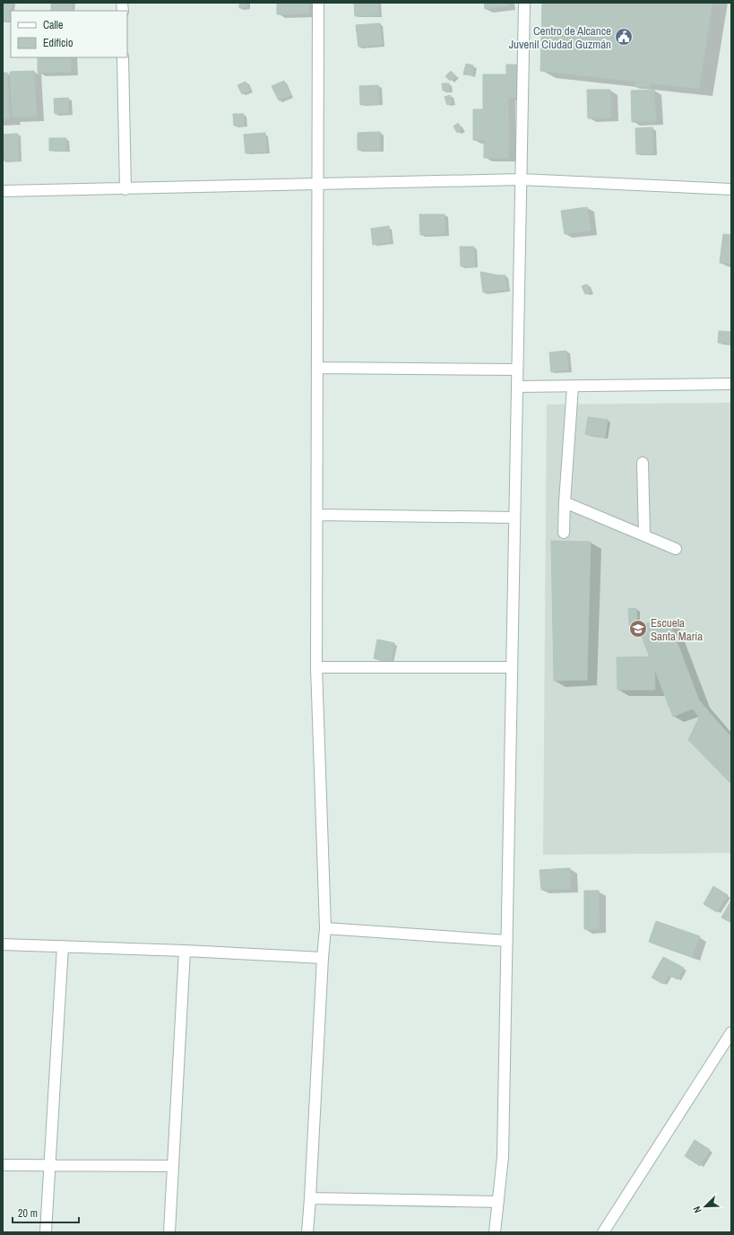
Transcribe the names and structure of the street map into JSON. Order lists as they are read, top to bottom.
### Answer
{
  "places": {
    "public building": ["Centro de Alcance Juvenil Ciudad Guzmán"],
    "school or university": ["Escuela Santa María"]
  },
  "legend": ["Calle", "Edificio"],
  "scale_bar": "20 m",
  "north": "bottom left"
}
